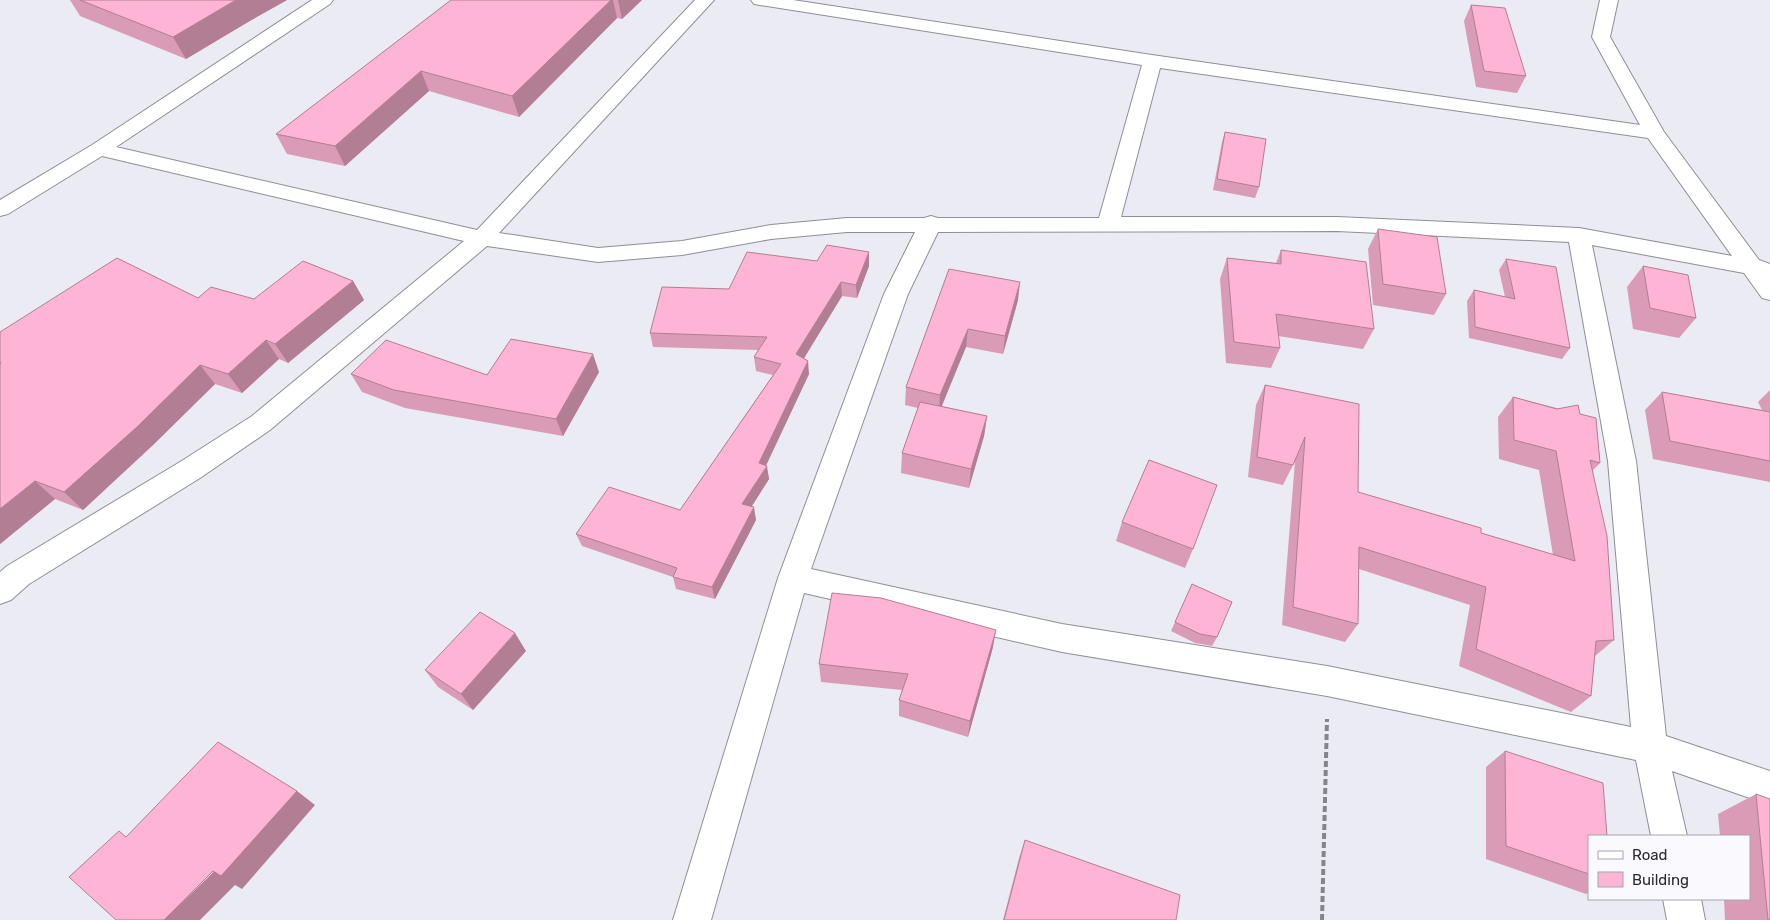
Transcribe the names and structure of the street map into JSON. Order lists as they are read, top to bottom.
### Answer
{
  "legend": ["Road", "Building"]
}
